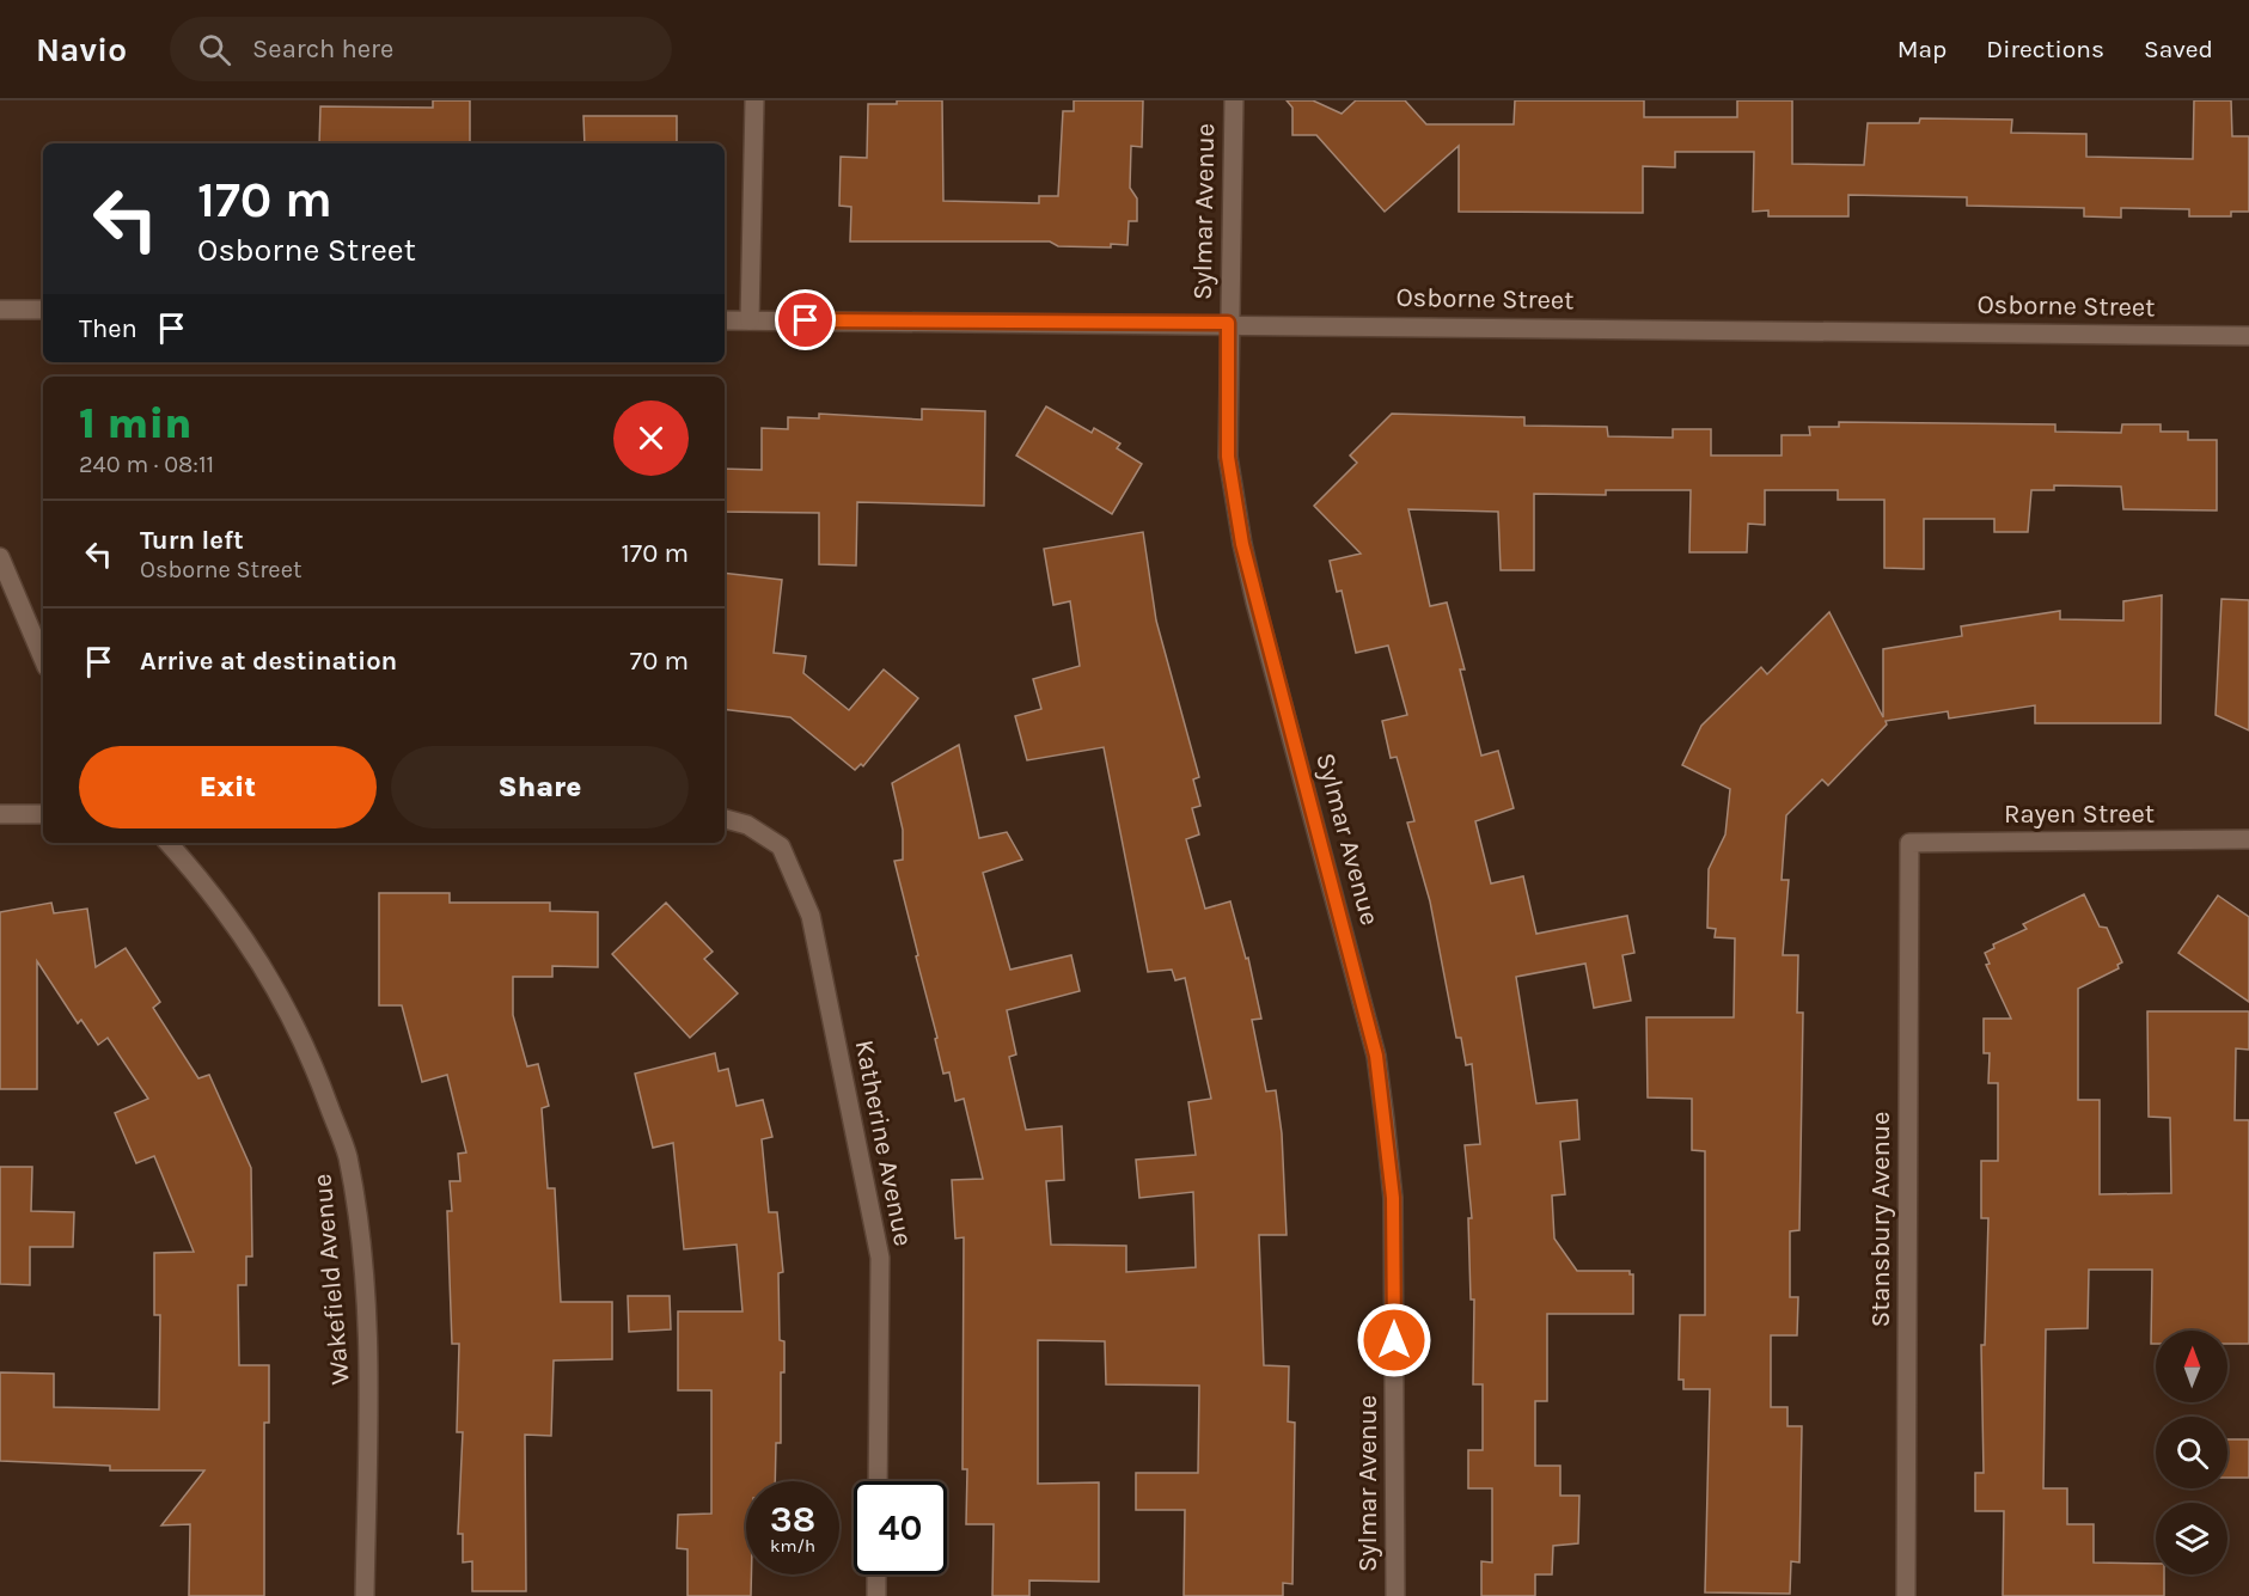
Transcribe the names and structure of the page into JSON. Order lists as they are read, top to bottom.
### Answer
{
  "streets": {
    "street": [
      "Sylmar Avenue",
      "Osborne Street",
      "Rayen Street",
      "Katherine Avenue",
      "Stansbury Avenue",
      "Wakefield Avenue"
    ]
  },
  "crossings": [
    ["Sylmar Avenue", "Osborne Street"],
    ["Rayen Street", "Stansbury Avenue"]
  ],
  "north": "top",
  "page": {
    "header": "Navio",
    "search": "Search here",
    "nav": ["Map", "Directions", "Saved"],
    "turn": ["170 m", "Osborne Street"],
    "then": "Then",
    "heading": ["1 min", "240 m · 08:11"],
    "list": [
      {
        "name": "Turn left",
        "note": "Osborne Street",
        "value": "170 m"
      },
      {
        "name": "Arrive at destination",
        "value": "70 m"
      }
    ],
    "buttons": ["Exit", "Share"],
    "speed": "38 km/h",
    "limit": "40"
  }
}
